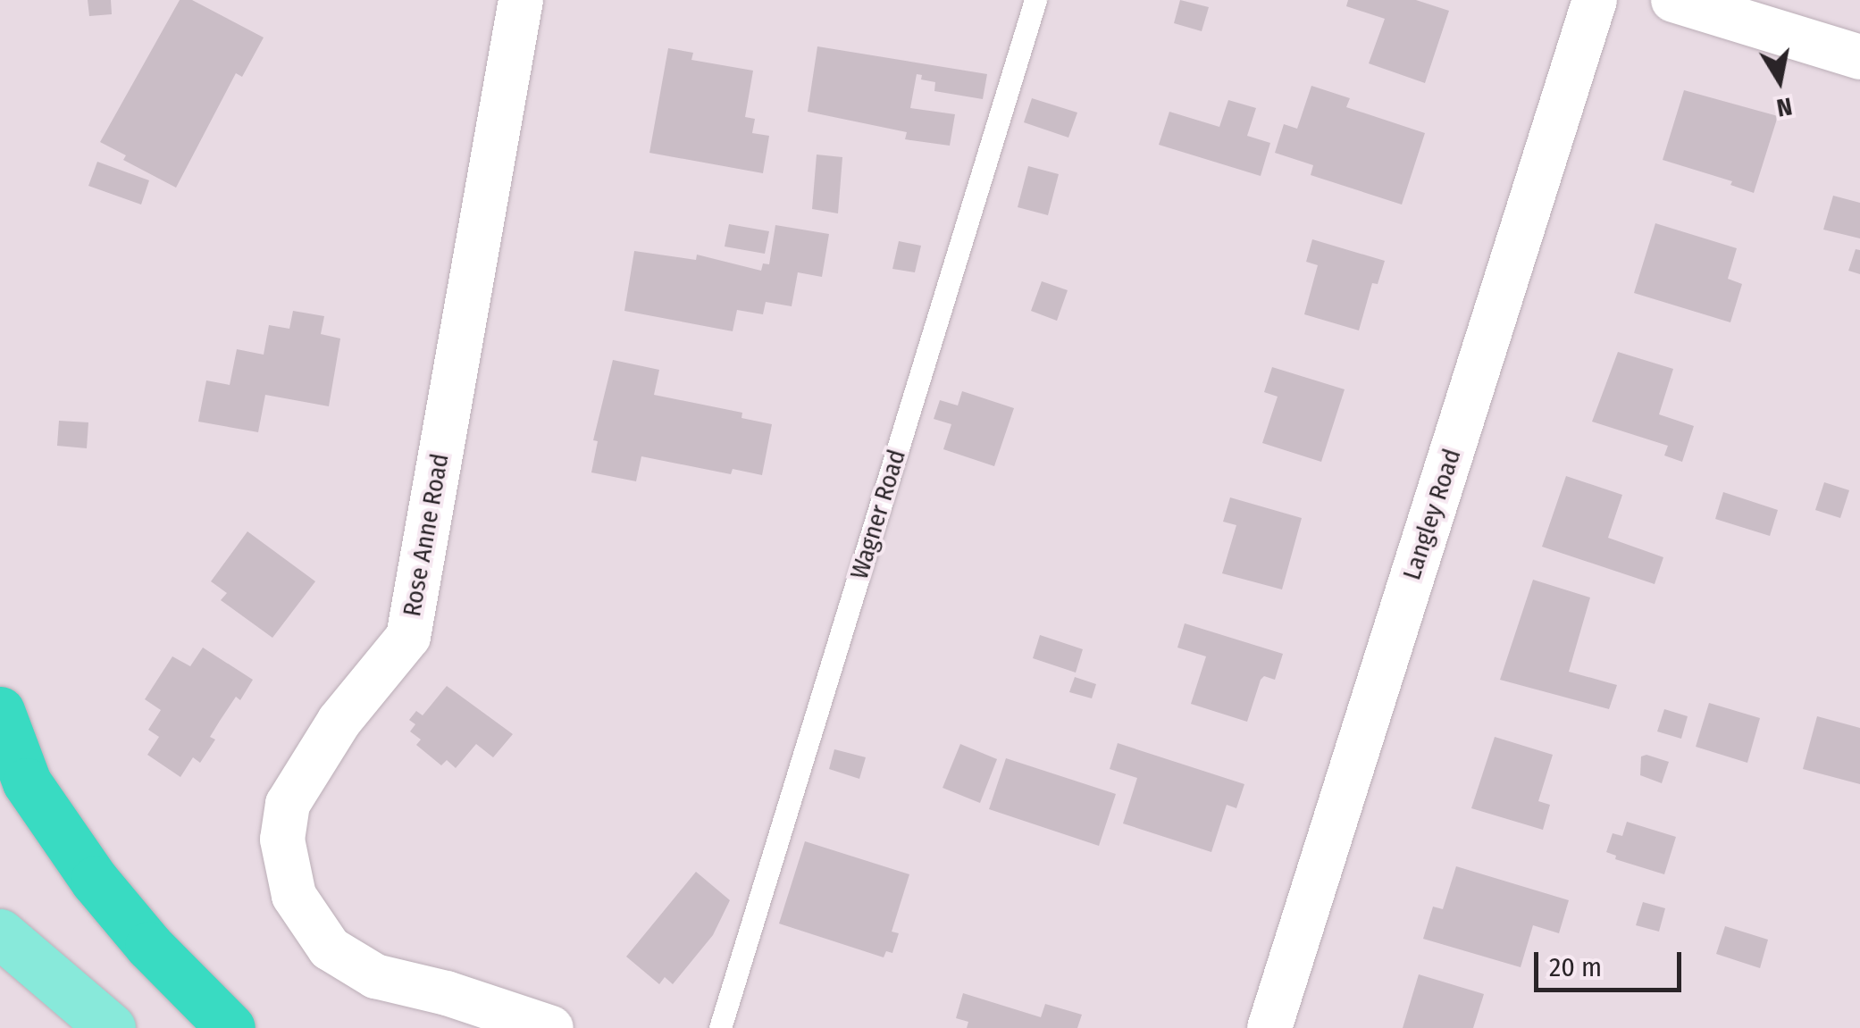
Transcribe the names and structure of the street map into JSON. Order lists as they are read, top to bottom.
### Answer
{
  "streets": {
    "street": ["Langley Road", "Rose Anne Road"],
    "lane": ["Wagner Road"]
  },
  "scale_bar": "20 m",
  "north": "bottom"
}
